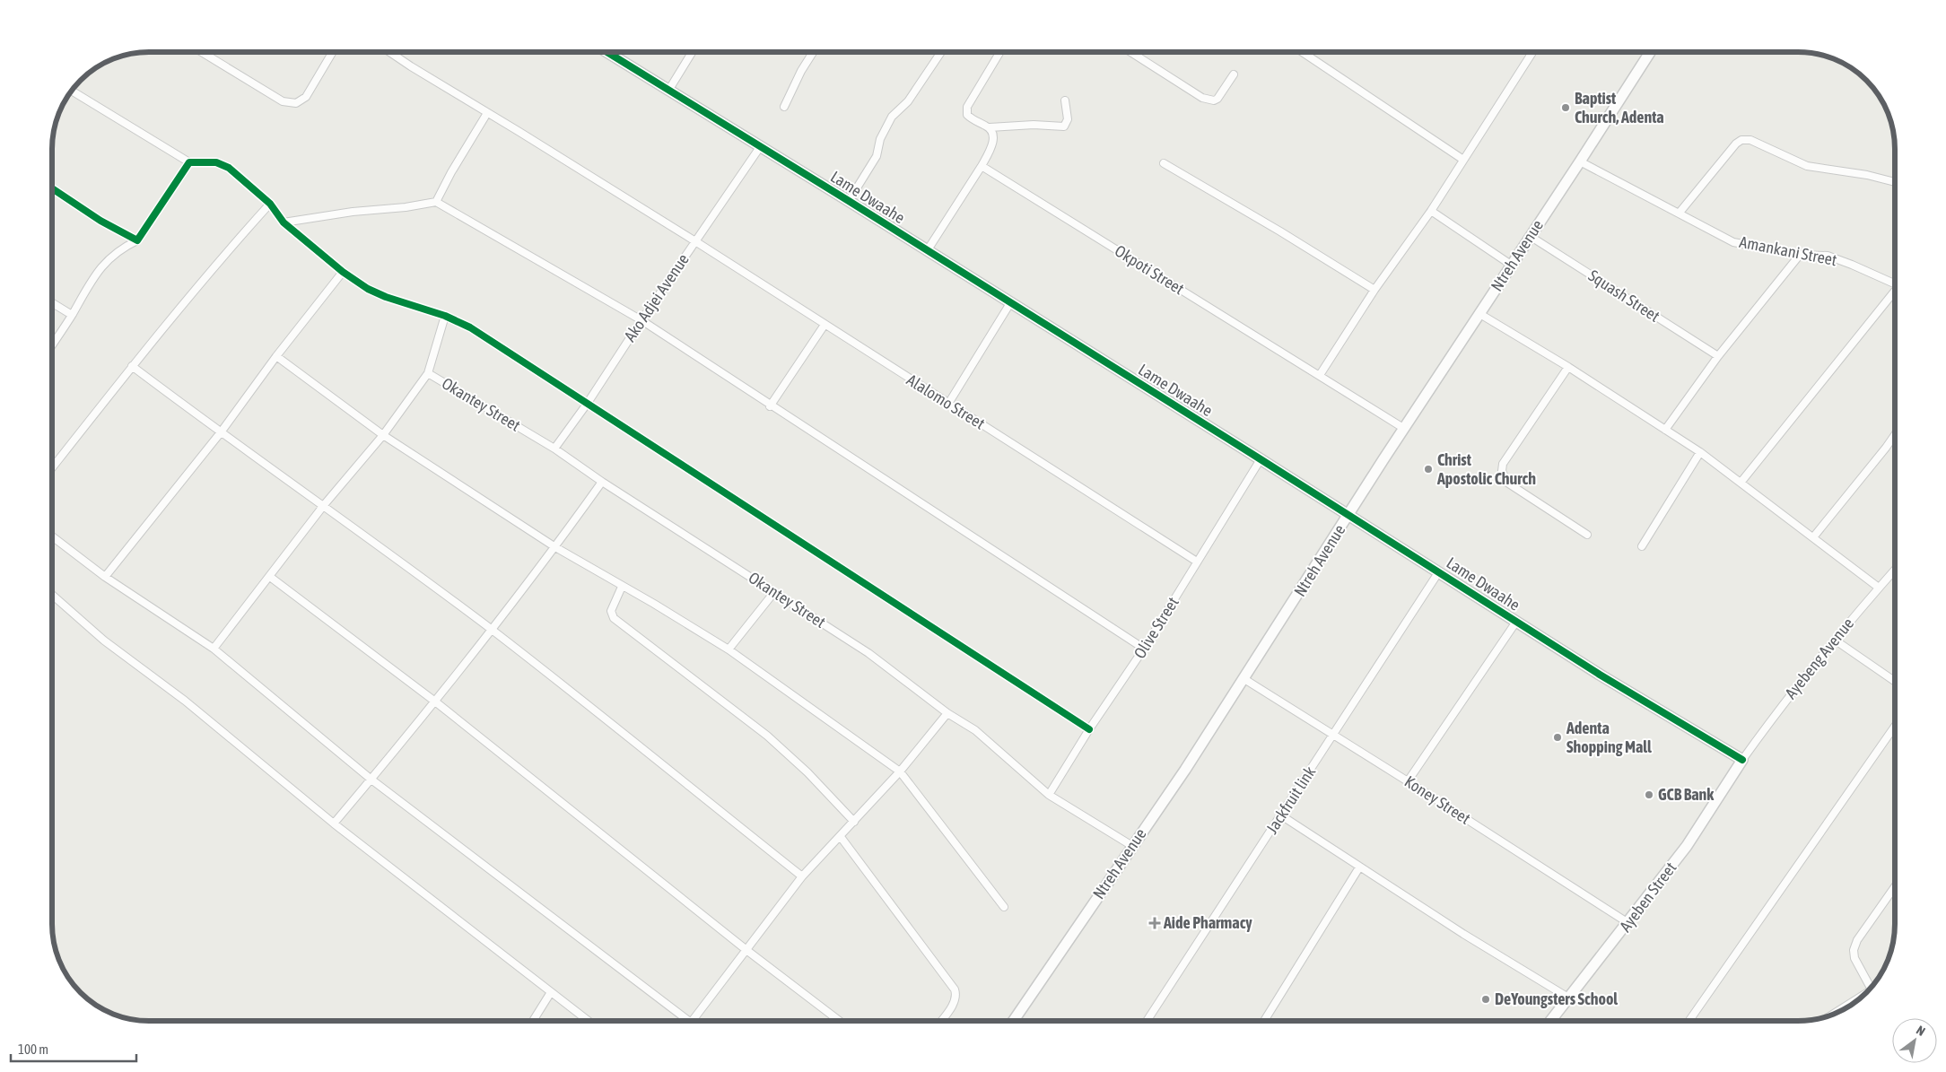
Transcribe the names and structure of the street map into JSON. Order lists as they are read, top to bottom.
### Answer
{
  "streets": {
    "street": [
      "Lame Dwaahe",
      "Amankani Street",
      "Ntreh Avenue",
      "Okpoti Street",
      "Squash Street",
      "Ako Adjei Avenue",
      "Alalomo Street",
      "Okantey Street",
      "Olive Street",
      "Ayebeng Avenue",
      "Jackfruit link",
      "Koney Street",
      "Ayeben Street"
    ]
  },
  "crossings": [
    ["Lame Dwaahe", "Ntreh Avenue"],
    ["Lame Dwaahe", "Ako Adjei Avenue"],
    ["Lame Dwaahe", "Olive Street"],
    ["Lame Dwaahe", "Ayebeng Avenue"],
    ["Lame Dwaahe", "Jackfruit link"],
    ["Lame Dwaahe", "Ayeben Street"],
    ["Amankani Street", "Ntreh Avenue"],
    ["Ntreh Avenue", "Okpoti Street"],
    ["Ntreh Avenue", "Squash Street"],
    ["Ntreh Avenue", "Okantey Street"],
    ["Ntreh Avenue", "Koney Street"],
    ["Ako Adjei Avenue", "Alalomo Street"],
    ["Ako Adjei Avenue", "Okantey Street"],
    ["Alalomo Street", "Olive Street"],
    ["Okantey Street", "Olive Street"],
    ["Ayebeng Avenue", "Ayeben Street"],
    ["Jackfruit link", "Koney Street"],
    ["Koney Street", "Ayeben Street"]
  ],
  "places": {
    "other": [
      "Baptist Church, Adenta",
      "Christ Apostolic Church",
      "Adenta Shopping Mall",
      "GCB Bank",
      "DeYoungsters School"
    ],
    "health": ["Aide Pharmacy"]
  },
  "scale_bar": "100 m",
  "north": "top right"
}
